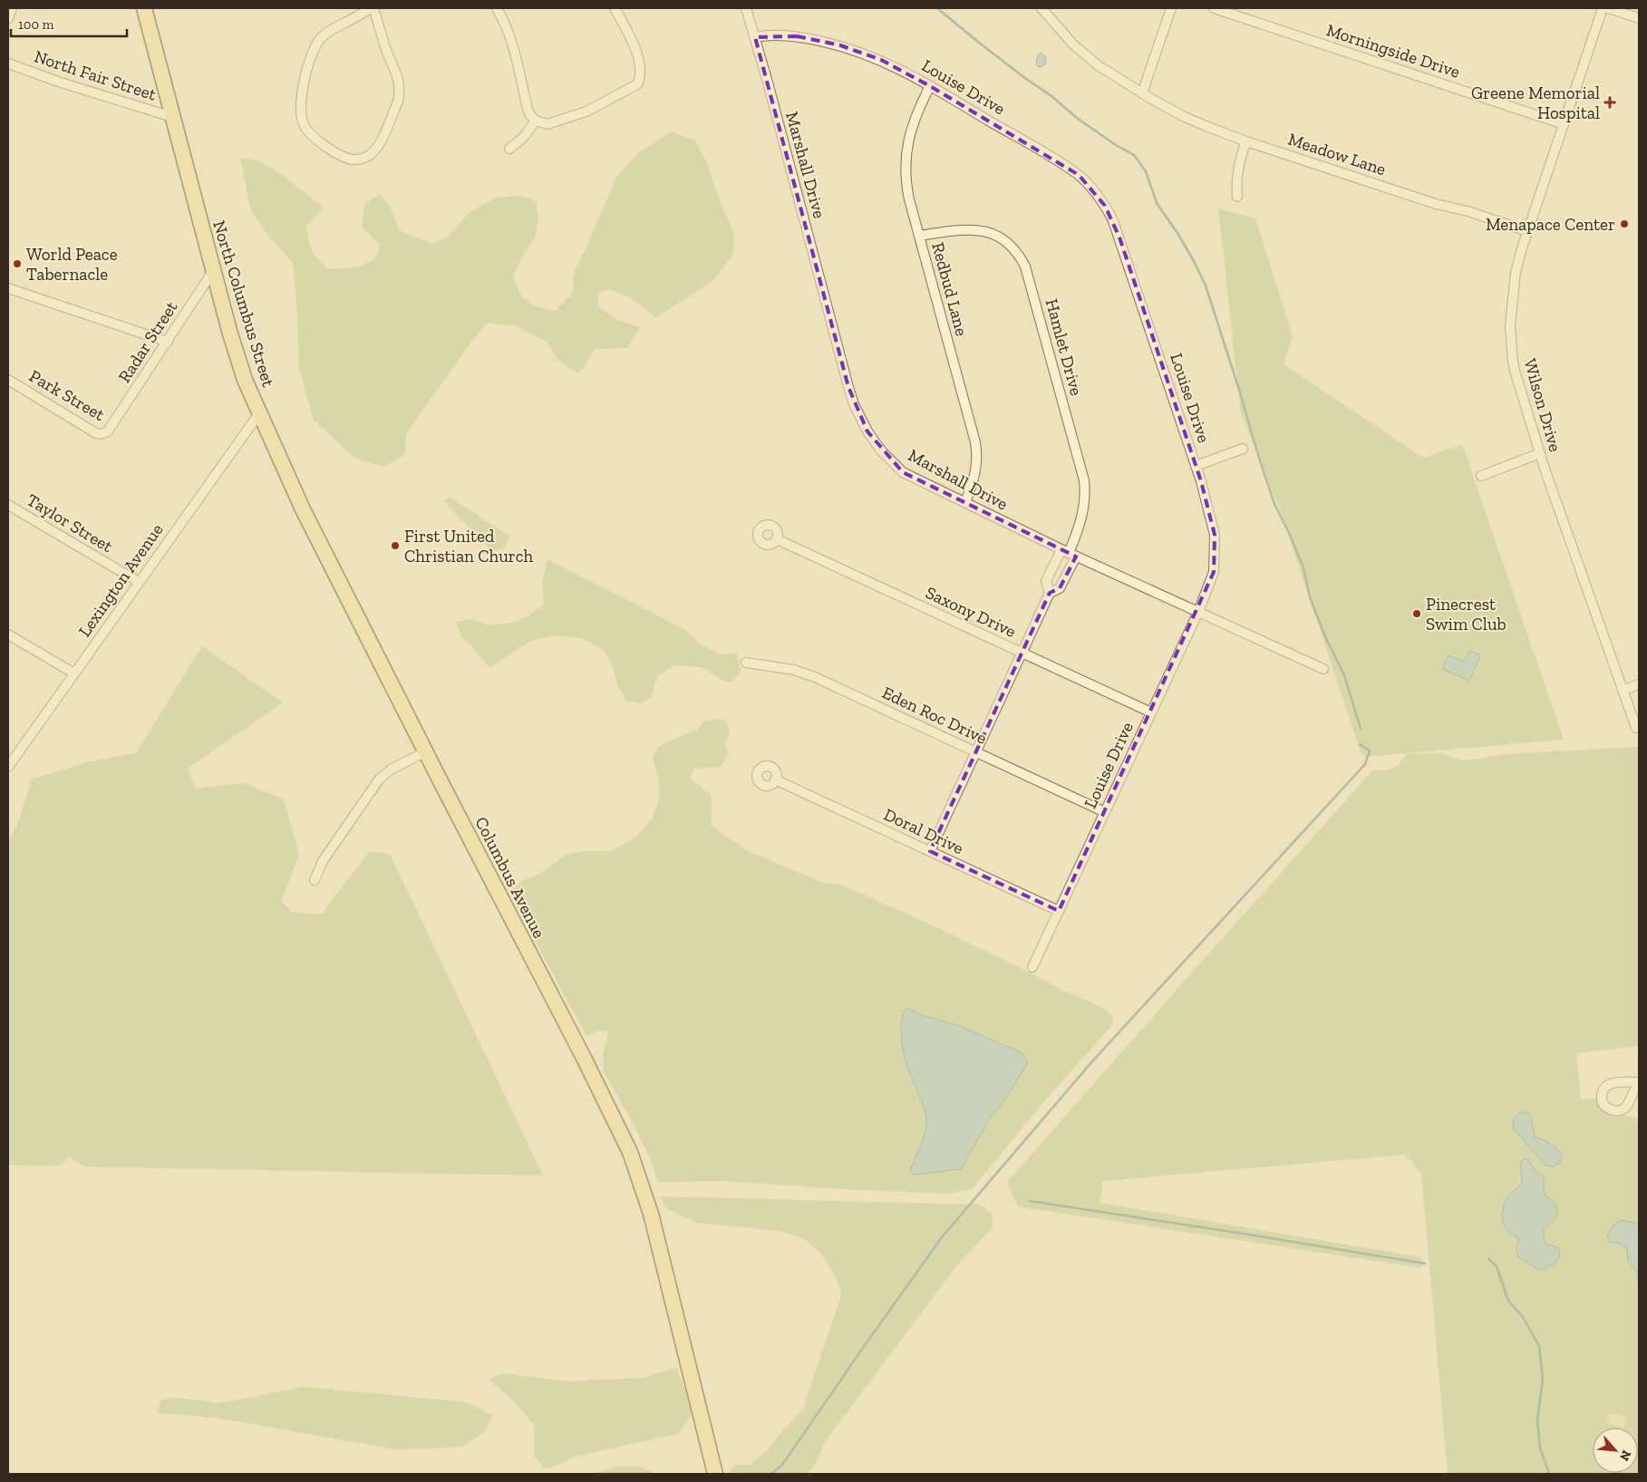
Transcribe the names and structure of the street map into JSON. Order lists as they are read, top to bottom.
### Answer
{
  "streets": {
    "main road": ["North Columbus Street", "Columbus Avenue"],
    "street": [
      "Morningside Drive",
      "North Fair Street",
      "Louise Drive",
      "Meadow Lane",
      "Marshall Drive",
      "Redbud Lane",
      "Radar Street",
      "Hamlet Drive",
      "Park Street",
      "Wilson Drive",
      "Taylor Street",
      "Lexington Avenue",
      "Saxony Drive",
      "Eden Roc Drive",
      "Doral Drive"
    ]
  },
  "crossings": [
    ["Morningside Drive", "Wilson Drive"],
    ["North Fair Street", "North Columbus Street"],
    ["Louise Drive", "Marshall Drive"],
    ["Louise Drive", "Redbud Lane"],
    ["Louise Drive", "Saxony Drive"],
    ["Louise Drive", "Eden Roc Drive"],
    ["Louise Drive", "Doral Drive"],
    ["Meadow Lane", "Wilson Drive"],
    ["Marshall Drive", "Redbud Lane"],
    ["Marshall Drive", "Hamlet Drive"],
    ["Redbud Lane", "Hamlet Drive"],
    ["North Columbus Street", "Radar Street"],
    ["North Columbus Street", "Lexington Avenue"],
    ["North Columbus Street", "Columbus Avenue"],
    ["Radar Street", "Park Street"],
    ["Hamlet Drive", "Saxony Drive"],
    ["Hamlet Drive", "Eden Roc Drive"],
    ["Hamlet Drive", "Doral Drive"],
    ["Taylor Street", "Lexington Avenue"]
  ],
  "places": {
    "health": ["Greene Memorial Hospital"],
    "other": [
      "Menapace Center",
      "World Peace Tabernacle",
      "First United Christian Church",
      "Pinecrest Swim Club"
    ]
  },
  "scale_bar": "100 m",
  "north": "bottom right"
}
